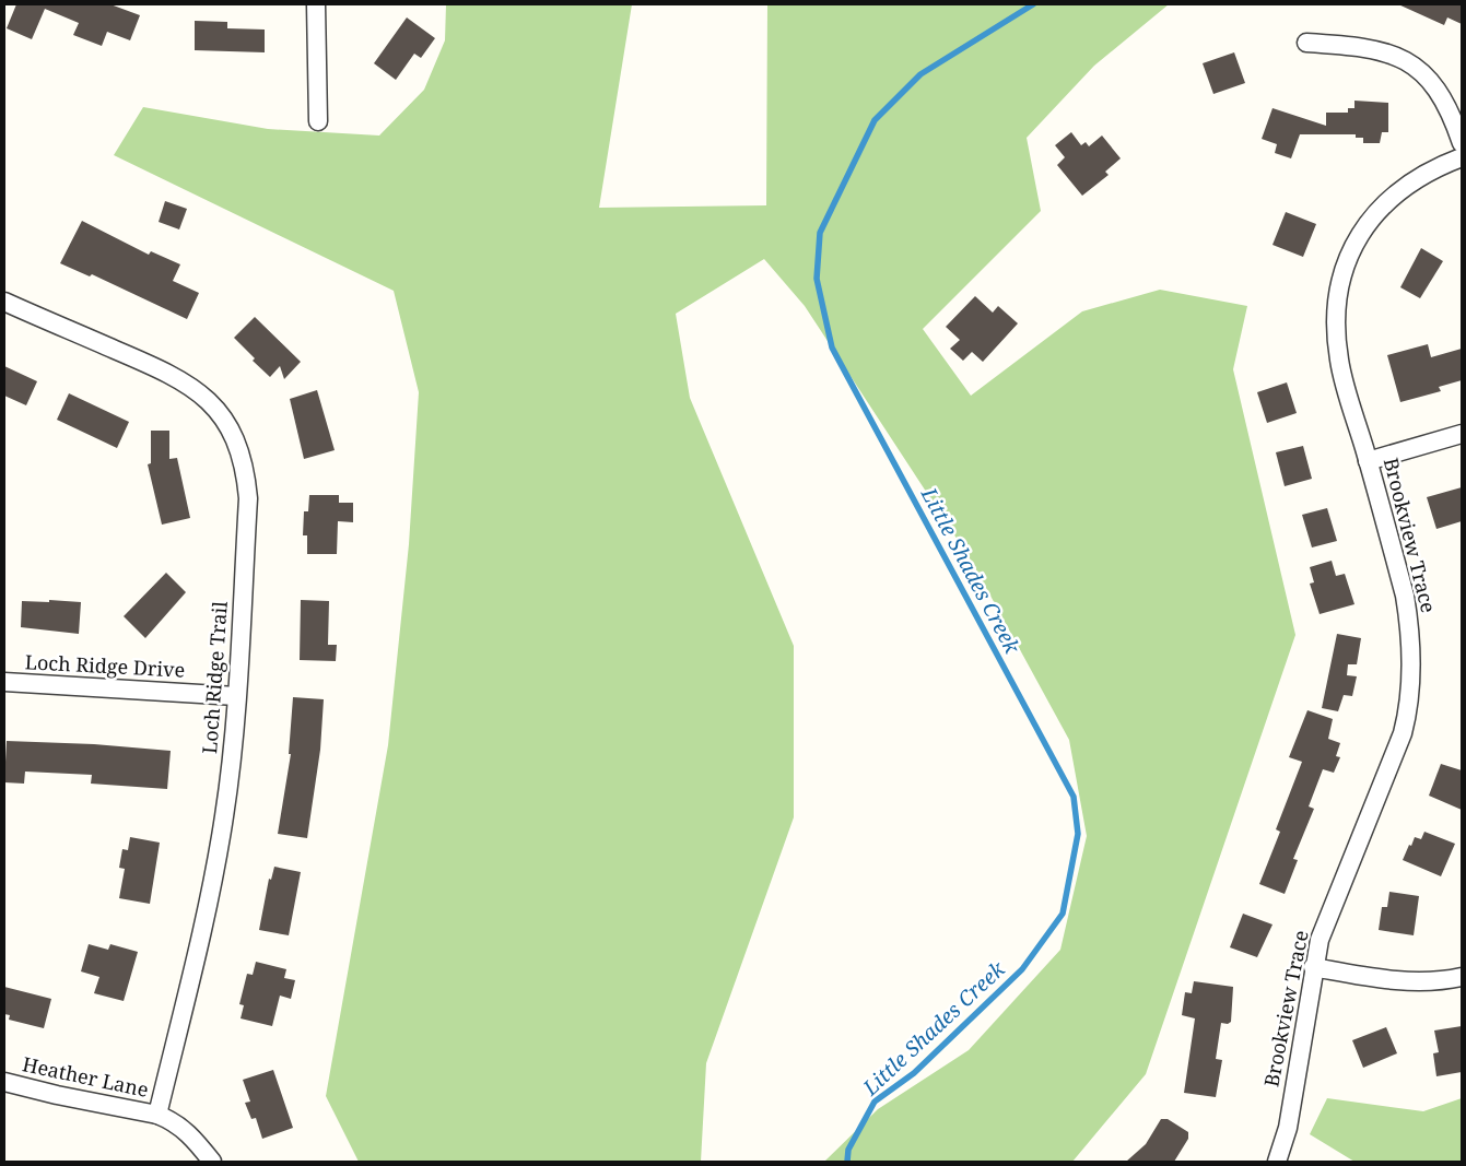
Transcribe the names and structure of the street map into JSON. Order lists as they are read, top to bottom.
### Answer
{
  "streets": {
    "street": [
      "Brookview Trace",
      "Loch Ridge Drive",
      "Loch Ridge Trail",
      "Heather Lane"
    ]
  },
  "crossings": [
    ["Loch Ridge Drive", "Loch Ridge Trail"],
    ["Loch Ridge Trail", "Heather Lane"]
  ],
  "water": ["Little Shades Creek"]
}
